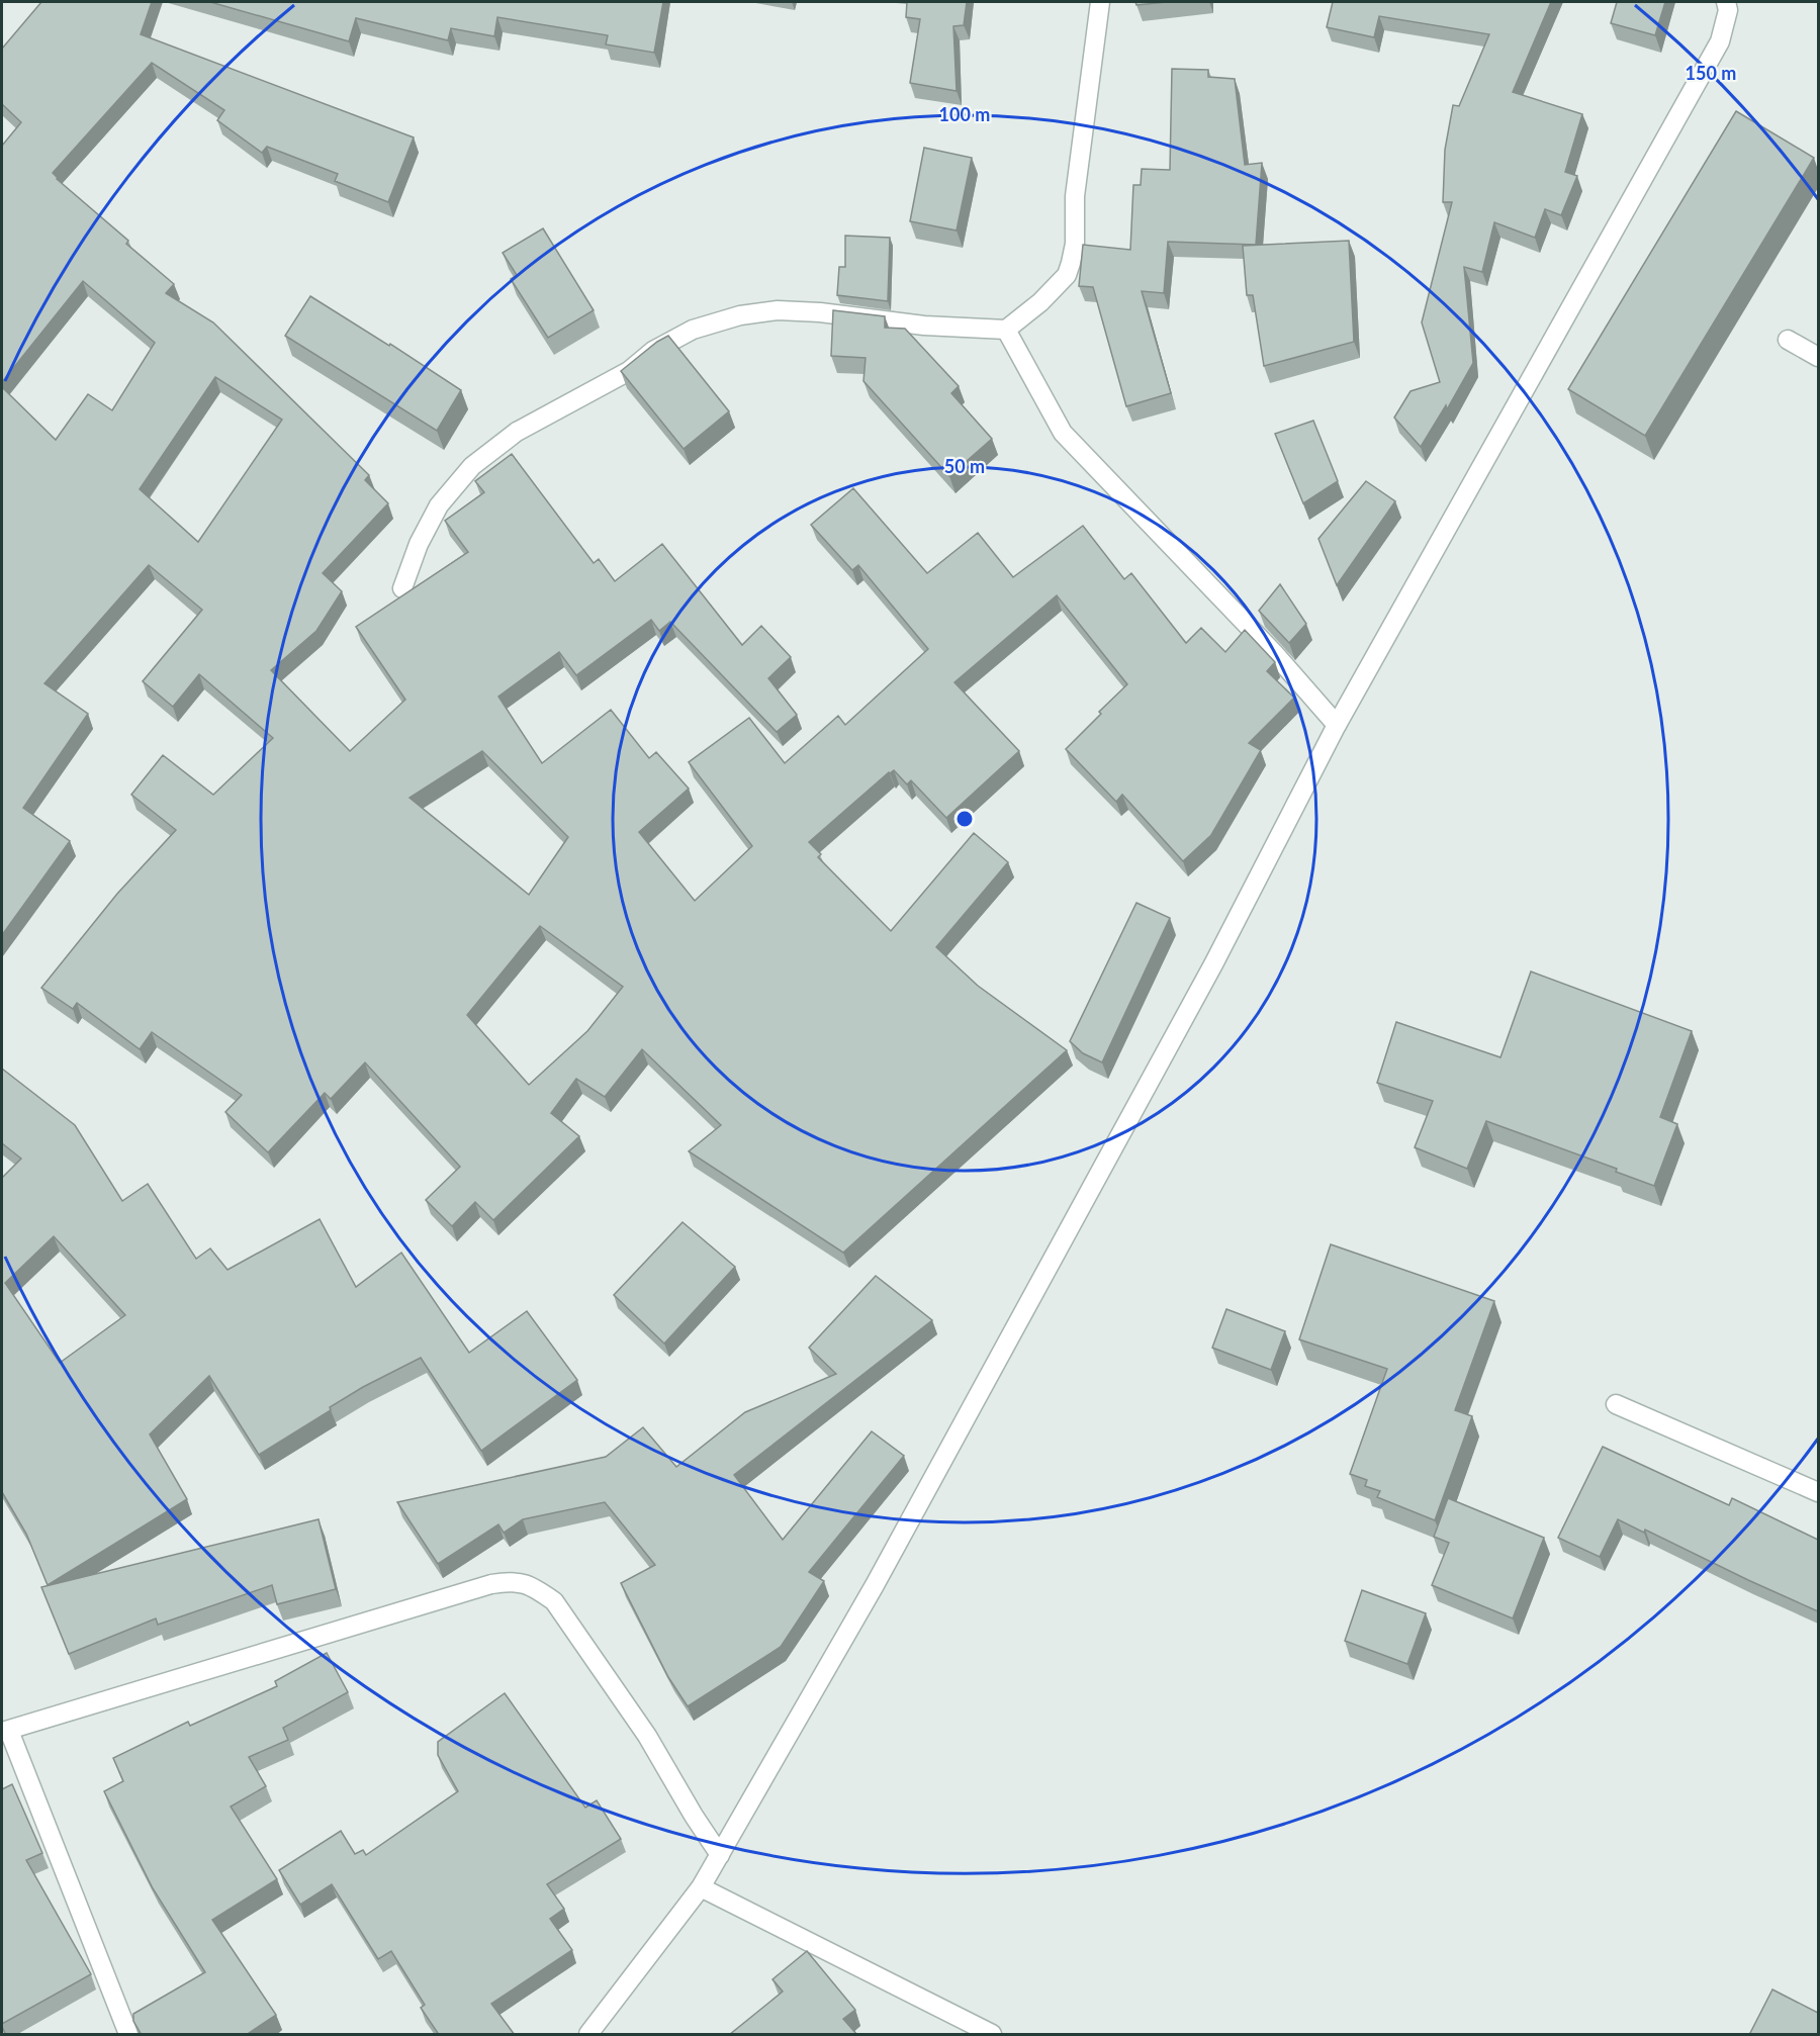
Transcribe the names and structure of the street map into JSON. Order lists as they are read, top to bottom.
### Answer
{
  "rings": ["150 m", "100 m", "50 m"]
}
